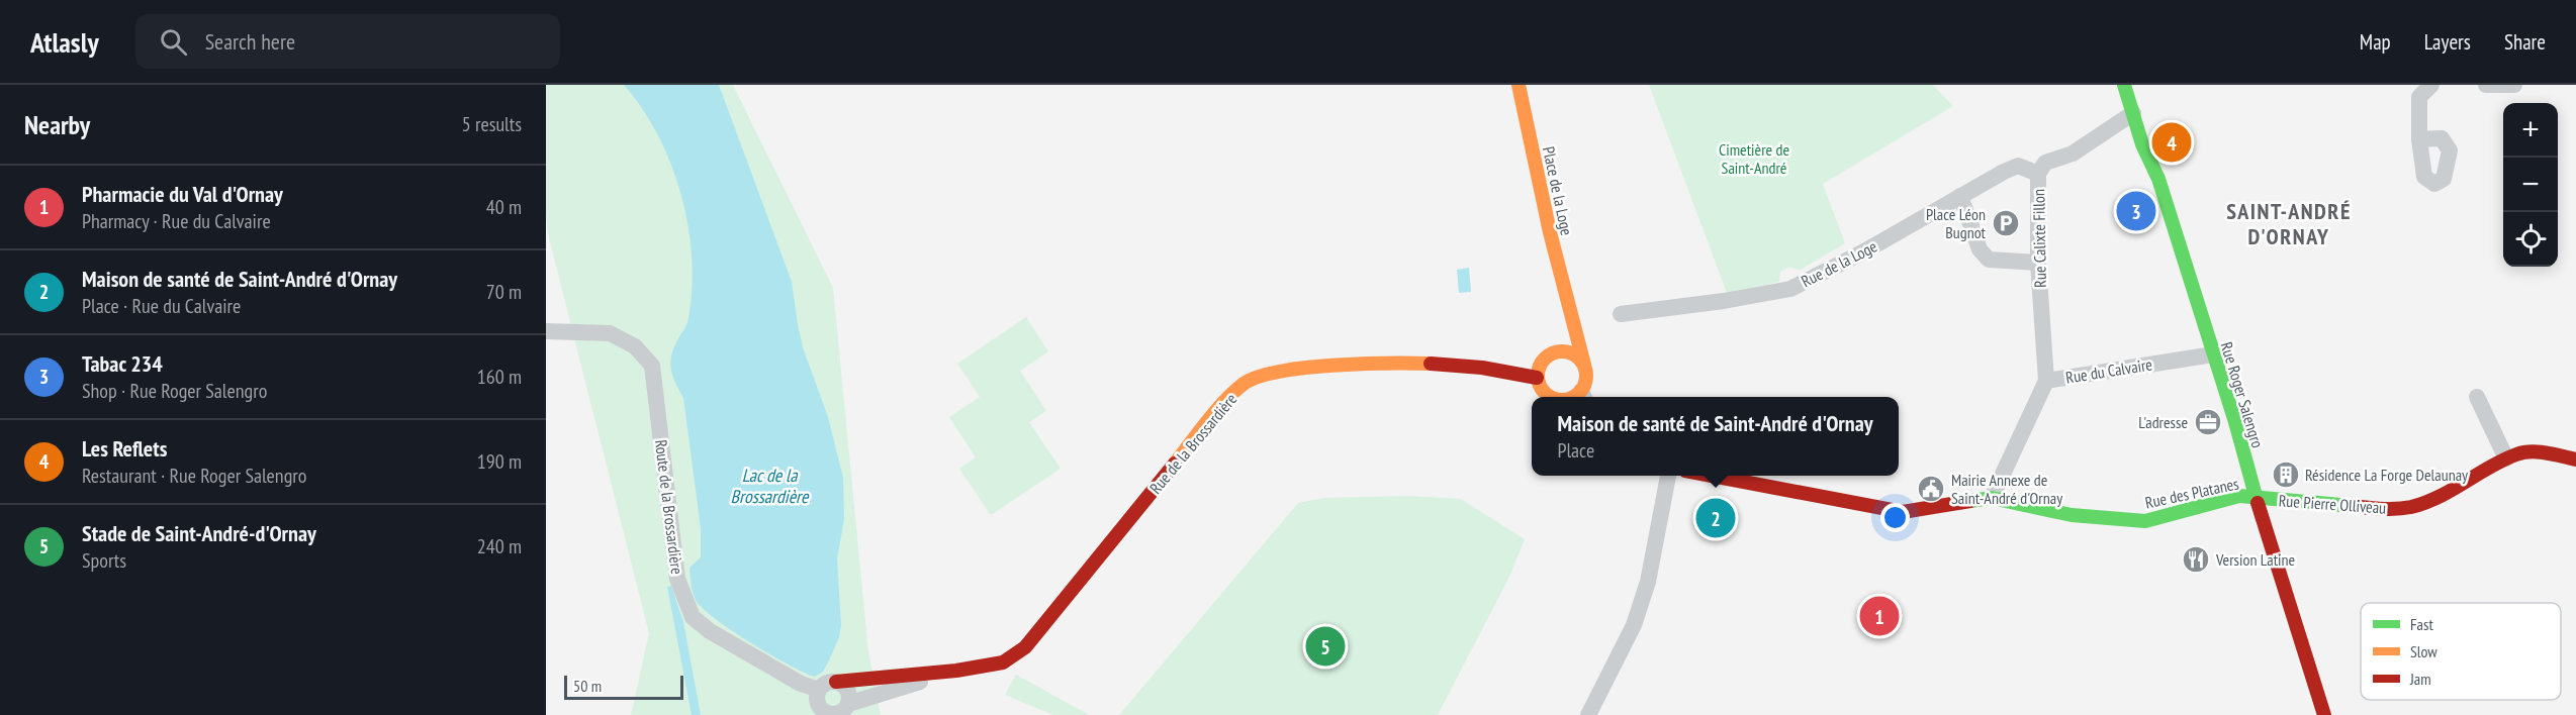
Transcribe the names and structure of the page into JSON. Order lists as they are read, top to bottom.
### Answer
{
  "streets": {
    "street": [
      "Place de la Loge",
      "Rue Calixte Fillon",
      "Rue de la Loge",
      "Rue du Calvaire",
      "Rue Roger Salengro",
      "Rue de la Brossardière",
      "Rue des Platanes",
      "Rue Pierre Olliveau",
      "Route de la Brossardière"
    ]
  },
  "crossings": [
    ["Rue Calixte Fillon", "Rue de la Loge"],
    ["Rue Calixte Fillon", "Rue du Calvaire"],
    ["Rue Calixte Fillon", "Rue Roger Salengro"],
    ["Rue du Calvaire", "Rue Roger Salengro"],
    ["Rue du Calvaire", "Rue des Platanes"],
    ["Rue Roger Salengro", "Rue des Platanes"],
    ["Rue Roger Salengro", "Rue Pierre Olliveau"],
    ["Rue des Platanes", "Rue Pierre Olliveau"]
  ],
  "districts": ["SAINT-ANDRÉ D'ORNAY"],
  "water": ["Lac de la Brossardière"],
  "parks": ["Cimetière de Saint-André"],
  "places": {
    "parking": ["Place Léon Bugnot"],
    "office": ["L'adresse"],
    "building": ["Résidence La Forge Delaunay"],
    "public building": ["Mairie Annexe de Saint-André d'Ornay"],
    "restaurant": ["Version Latine"]
  },
  "legend": ["Fast", "Slow", "Jam"],
  "scale_bar": "50 m",
  "page": {
    "header": "Atlasly",
    "search": "Search here",
    "nav": ["Map", "Layers", "Share"],
    "heading": ["Nearby", "5 results"],
    "map_buttons": ["+", "−"],
    "pins": [
      "4",
      "3",
      "2",
      "1",
      "5"
    ],
    "list": [
      {
        "mark": "1",
        "name": "Pharmacie du Val d'Ornay",
        "note": "Pharmacy · Rue du Calvaire",
        "value": "40 m"
      },
      {
        "mark": "2",
        "name": "Maison de santé de Saint-André d'Ornay",
        "note": "Place · Rue du Calvaire",
        "value": "70 m"
      },
      {
        "mark": "3",
        "name": "Tabac 234",
        "note": "Shop · Rue Roger Salengro",
        "value": "160 m"
      },
      {
        "mark": "4",
        "name": "Les Reflets",
        "note": "Restaurant · Rue Roger Salengro",
        "value": "190 m"
      },
      {
        "mark": "5",
        "name": "Stade de Saint-André-d'Ornay",
        "note": "Sports",
        "value": "240 m"
      }
    ],
    "popup": ["Maison de santé de Saint-André d'Ornay", "Place"],
    "scale": "50 m"
  }
}
